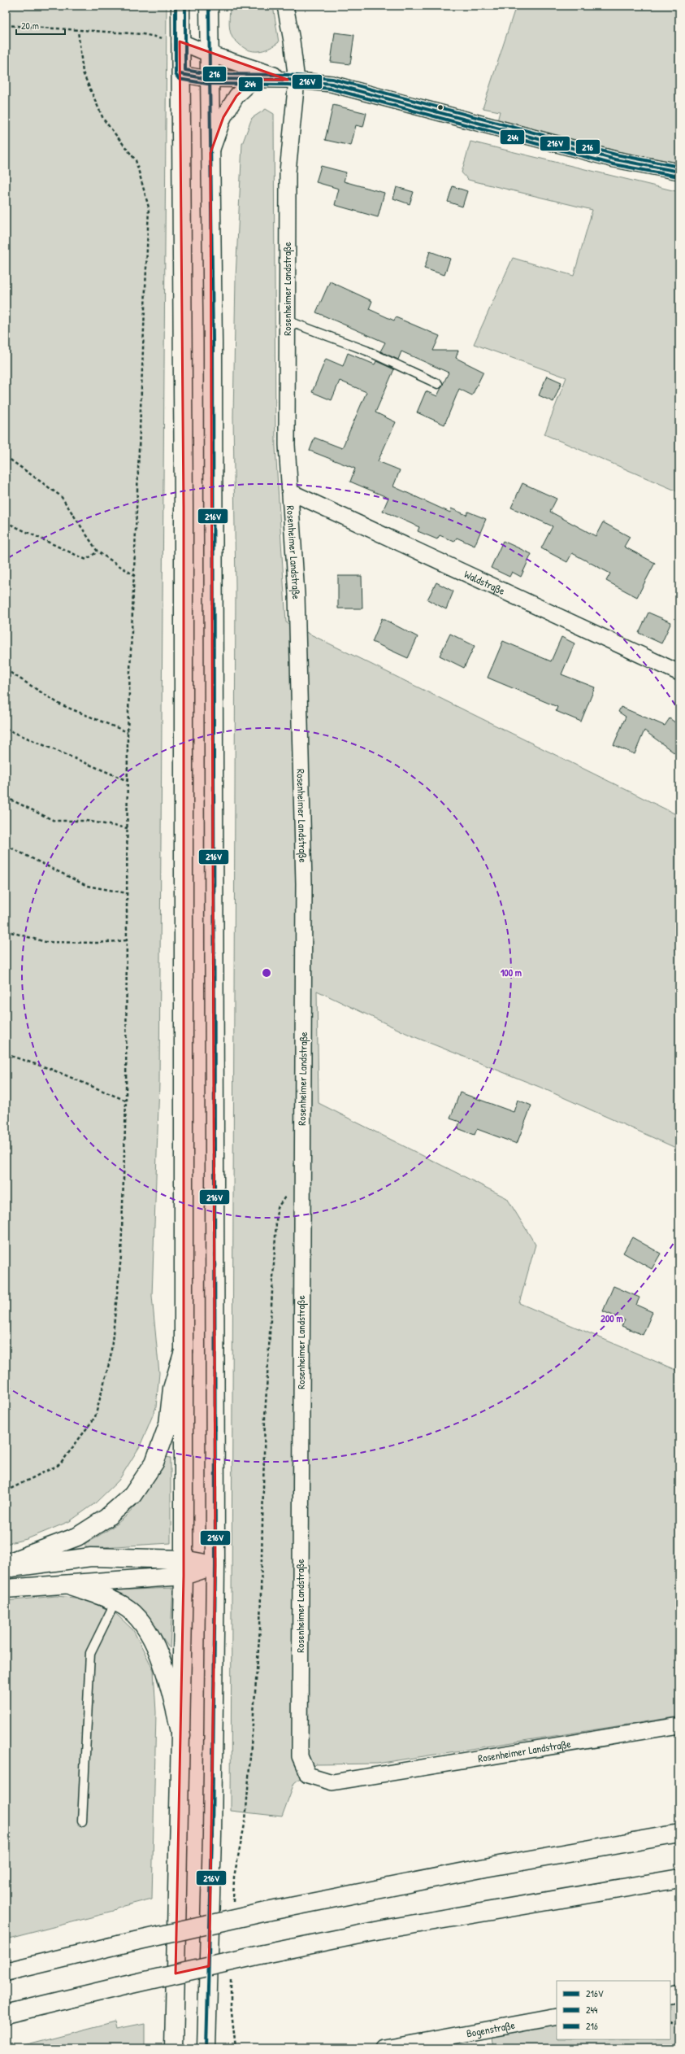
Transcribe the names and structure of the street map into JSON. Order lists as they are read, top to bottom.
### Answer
{
  "streets": {
    "street": ["Rosenheimer Landstraße", "Waldstraße", "Bogenstraße"]
  },
  "crossings": [
    ["Rosenheimer Landstraße", "Waldstraße"]
  ],
  "lines": ["transit line 216V", "transit line 244", "transit line 216"],
  "legend": ["216V", "244", "216"],
  "scale_bar": "20 m",
  "rings": ["100 m", "200 m"]
}
